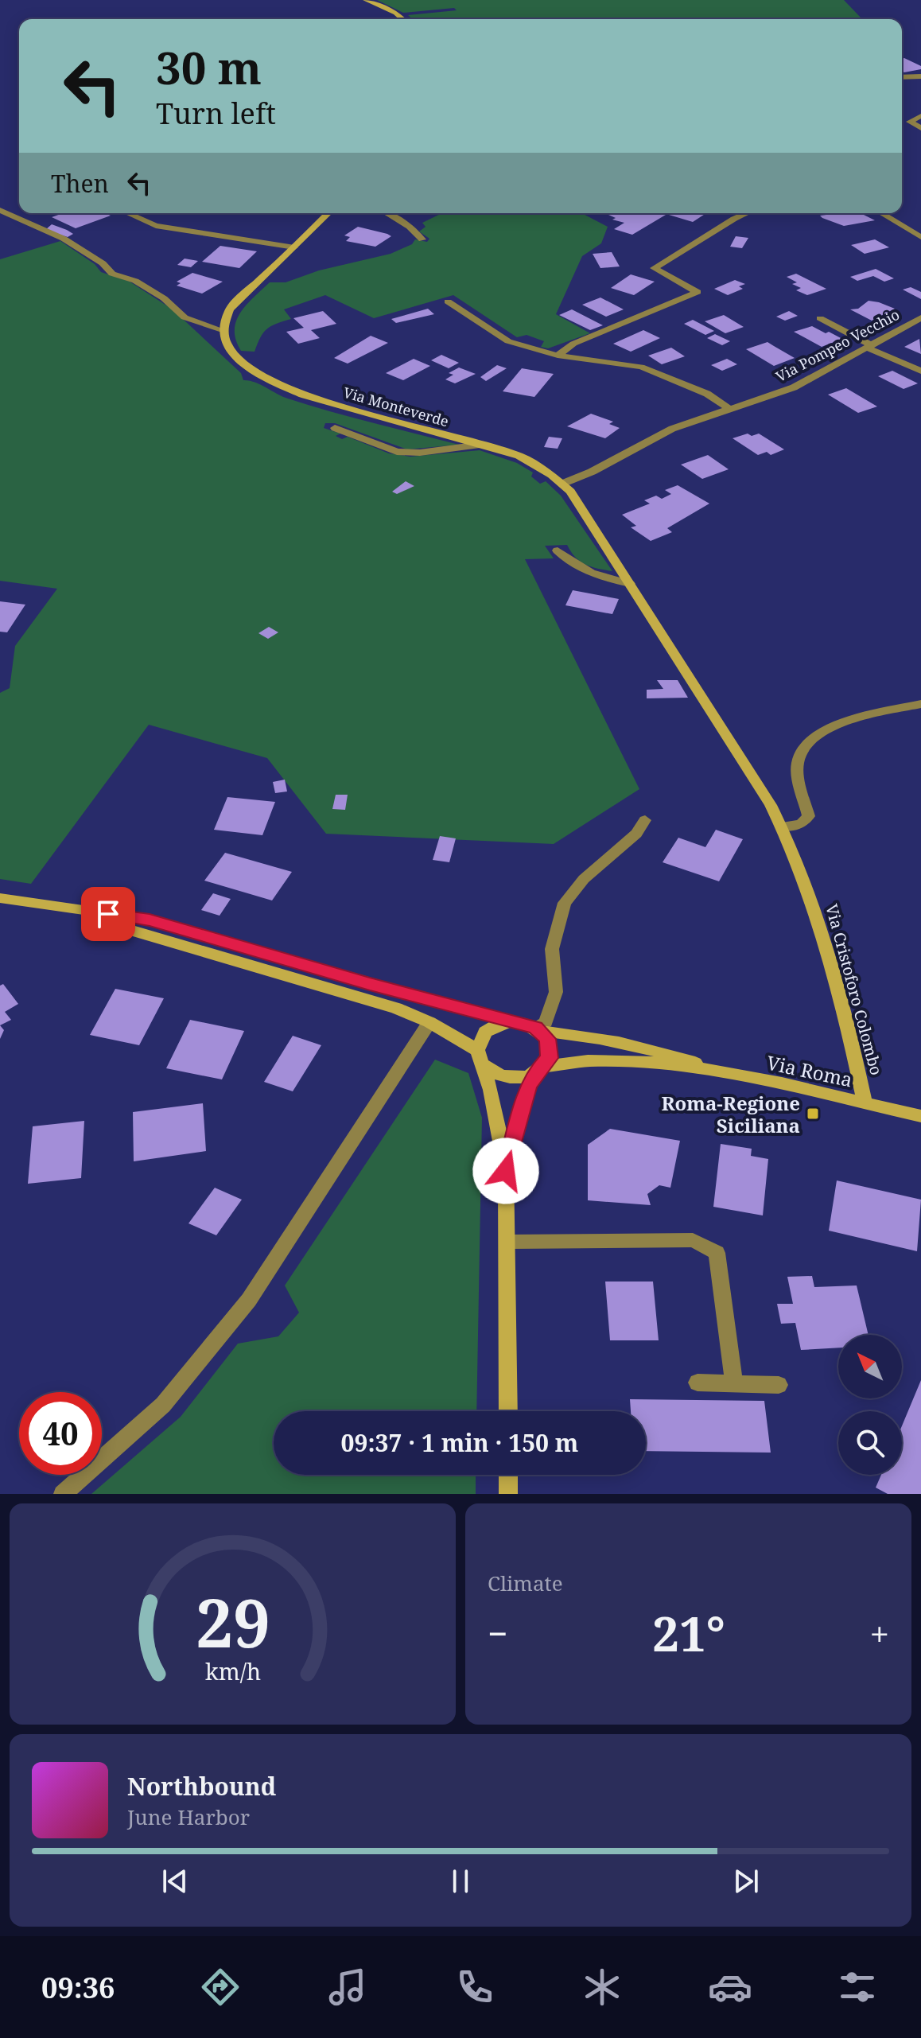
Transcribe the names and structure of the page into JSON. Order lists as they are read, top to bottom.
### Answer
{
  "streets": {
    "street": [
      "Via Pompeo Vecchio",
      "Via Monteverde",
      "Via Cristoforo Colombo",
      "Via Roma"
    ]
  },
  "crossings": [
    ["Via Pompeo Vecchio", "Via Monteverde"],
    ["Via Cristoforo Colombo", "Via Roma"]
  ],
  "places": {
    "transit": ["Roma-Regione Siciliana"]
  },
  "north": "top left",
  "page": {
    "turn": ["30 m", "Turn left"],
    "then": "Then",
    "limit": "40",
    "trip": "09:37 · 1 min · 150 m",
    "tile": "Climate",
    "heat": ["−", "21°", "+"],
    "song": ["Northbound", "June Harbor"],
    "tabs": "09:36",
    "gauge": ["29", "km/h"]
  }
}
